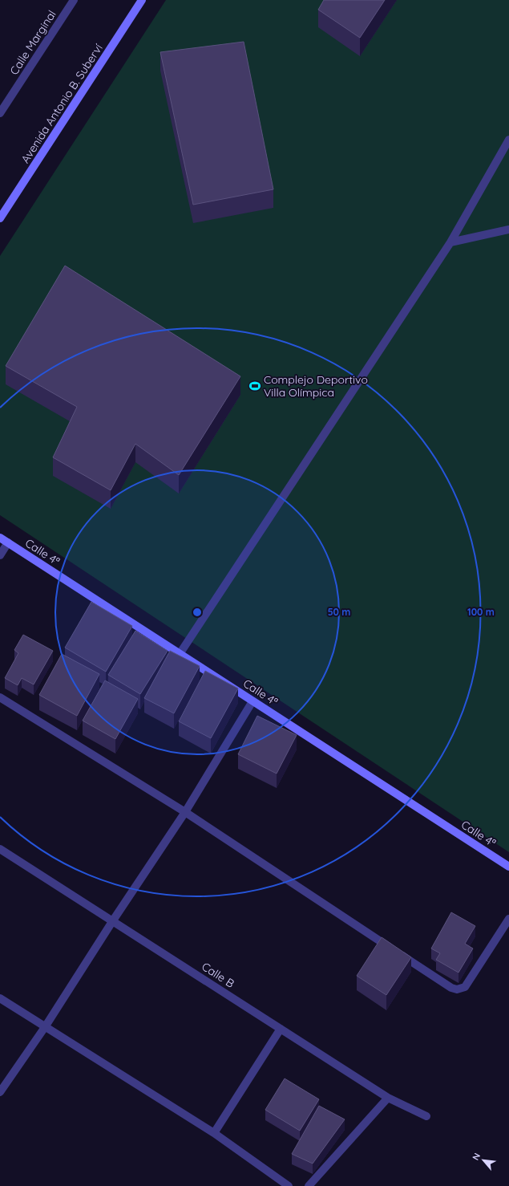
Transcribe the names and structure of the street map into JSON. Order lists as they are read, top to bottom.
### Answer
{
  "streets": {
    "street": [
      "Calle Marginal",
      "Avenida Antonio B. Suberví",
      "Calle 4ª",
      "Calle B"
    ]
  },
  "places": {
    "sports": ["Complejo Deportivo Villa Olímpica"]
  },
  "north": "top left",
  "rings": ["50 m", "100 m"]
}
